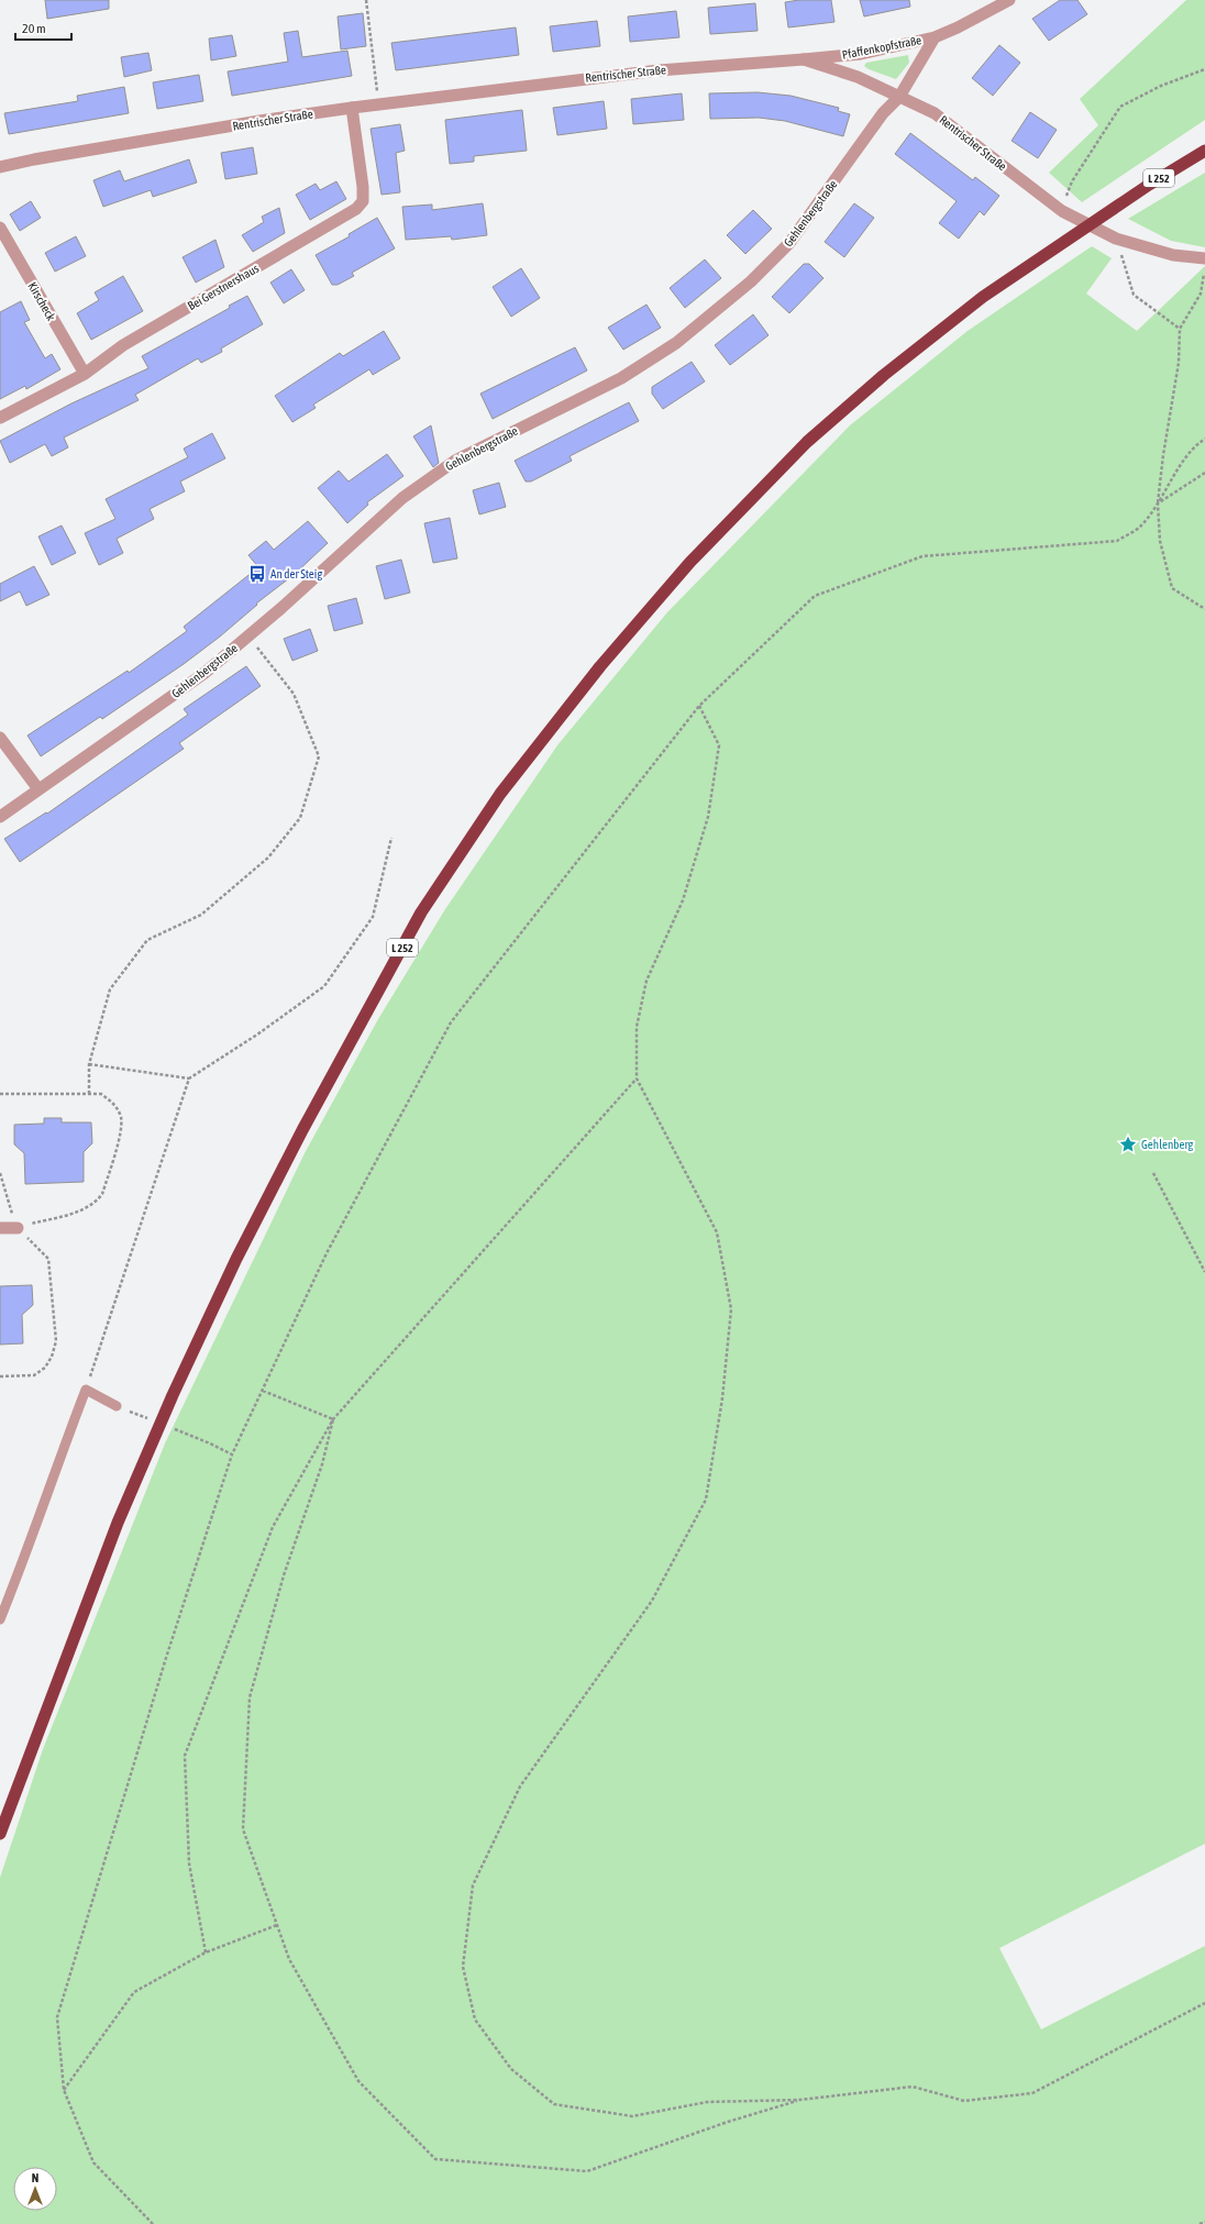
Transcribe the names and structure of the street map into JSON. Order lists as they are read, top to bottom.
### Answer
{
  "streets": {
    "highway": ["L 252"],
    "street": [
      "Pfaffenkopfstraße",
      "Rentrischer Straße",
      "Gehlenbergstraße",
      "Bei Gerstnershaus",
      "Kirscheck"
    ]
  },
  "crossings": [
    ["Pfaffenkopfstraße", "Rentrischer Straße"],
    ["Pfaffenkopfstraße", "Gehlenbergstraße"],
    ["Rentrischer Straße", "Gehlenbergstraße"],
    ["Rentrischer Straße", "Bei Gerstnershaus"],
    ["Bei Gerstnershaus", "Kirscheck"]
  ],
  "places": {
    "bus stop": ["An der Steig"],
    "place": ["Gehlenberg"]
  },
  "scale_bar": "20 m",
  "north": "top"
}
